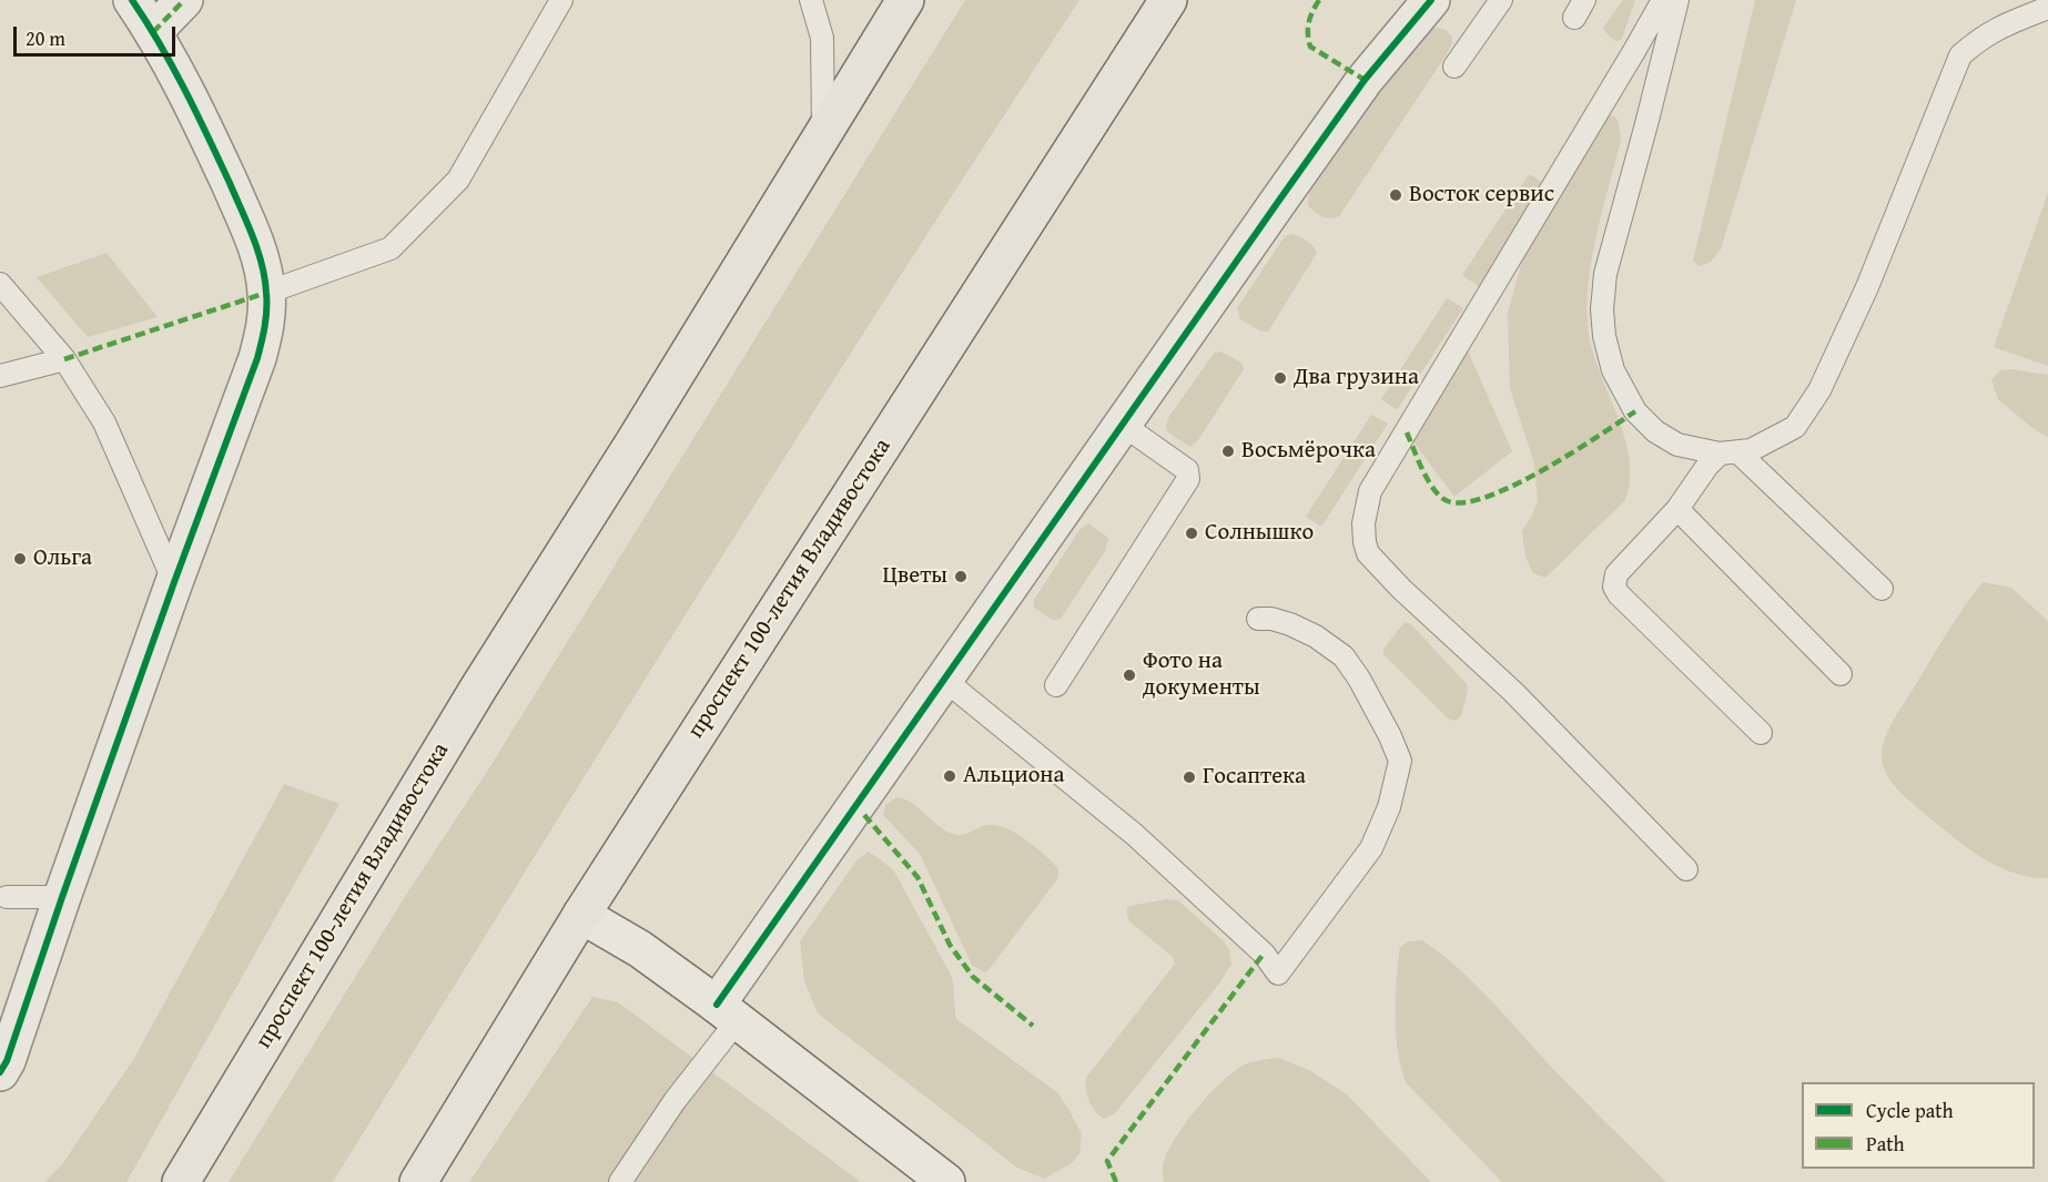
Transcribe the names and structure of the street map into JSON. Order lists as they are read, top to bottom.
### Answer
{
  "streets": {
    "highway": ["проспект 100-летия Владивостока"]
  },
  "places": [
    "Восток сервис",
    "Два грузина",
    "Восьмёрочка",
    "Солнышко",
    "Ольга",
    "Цветы",
    "Фото на документы",
    "Альциона",
    "Госаптека"
  ],
  "legend": ["Cycle path", "Path"],
  "scale_bar": "20 m"
}
